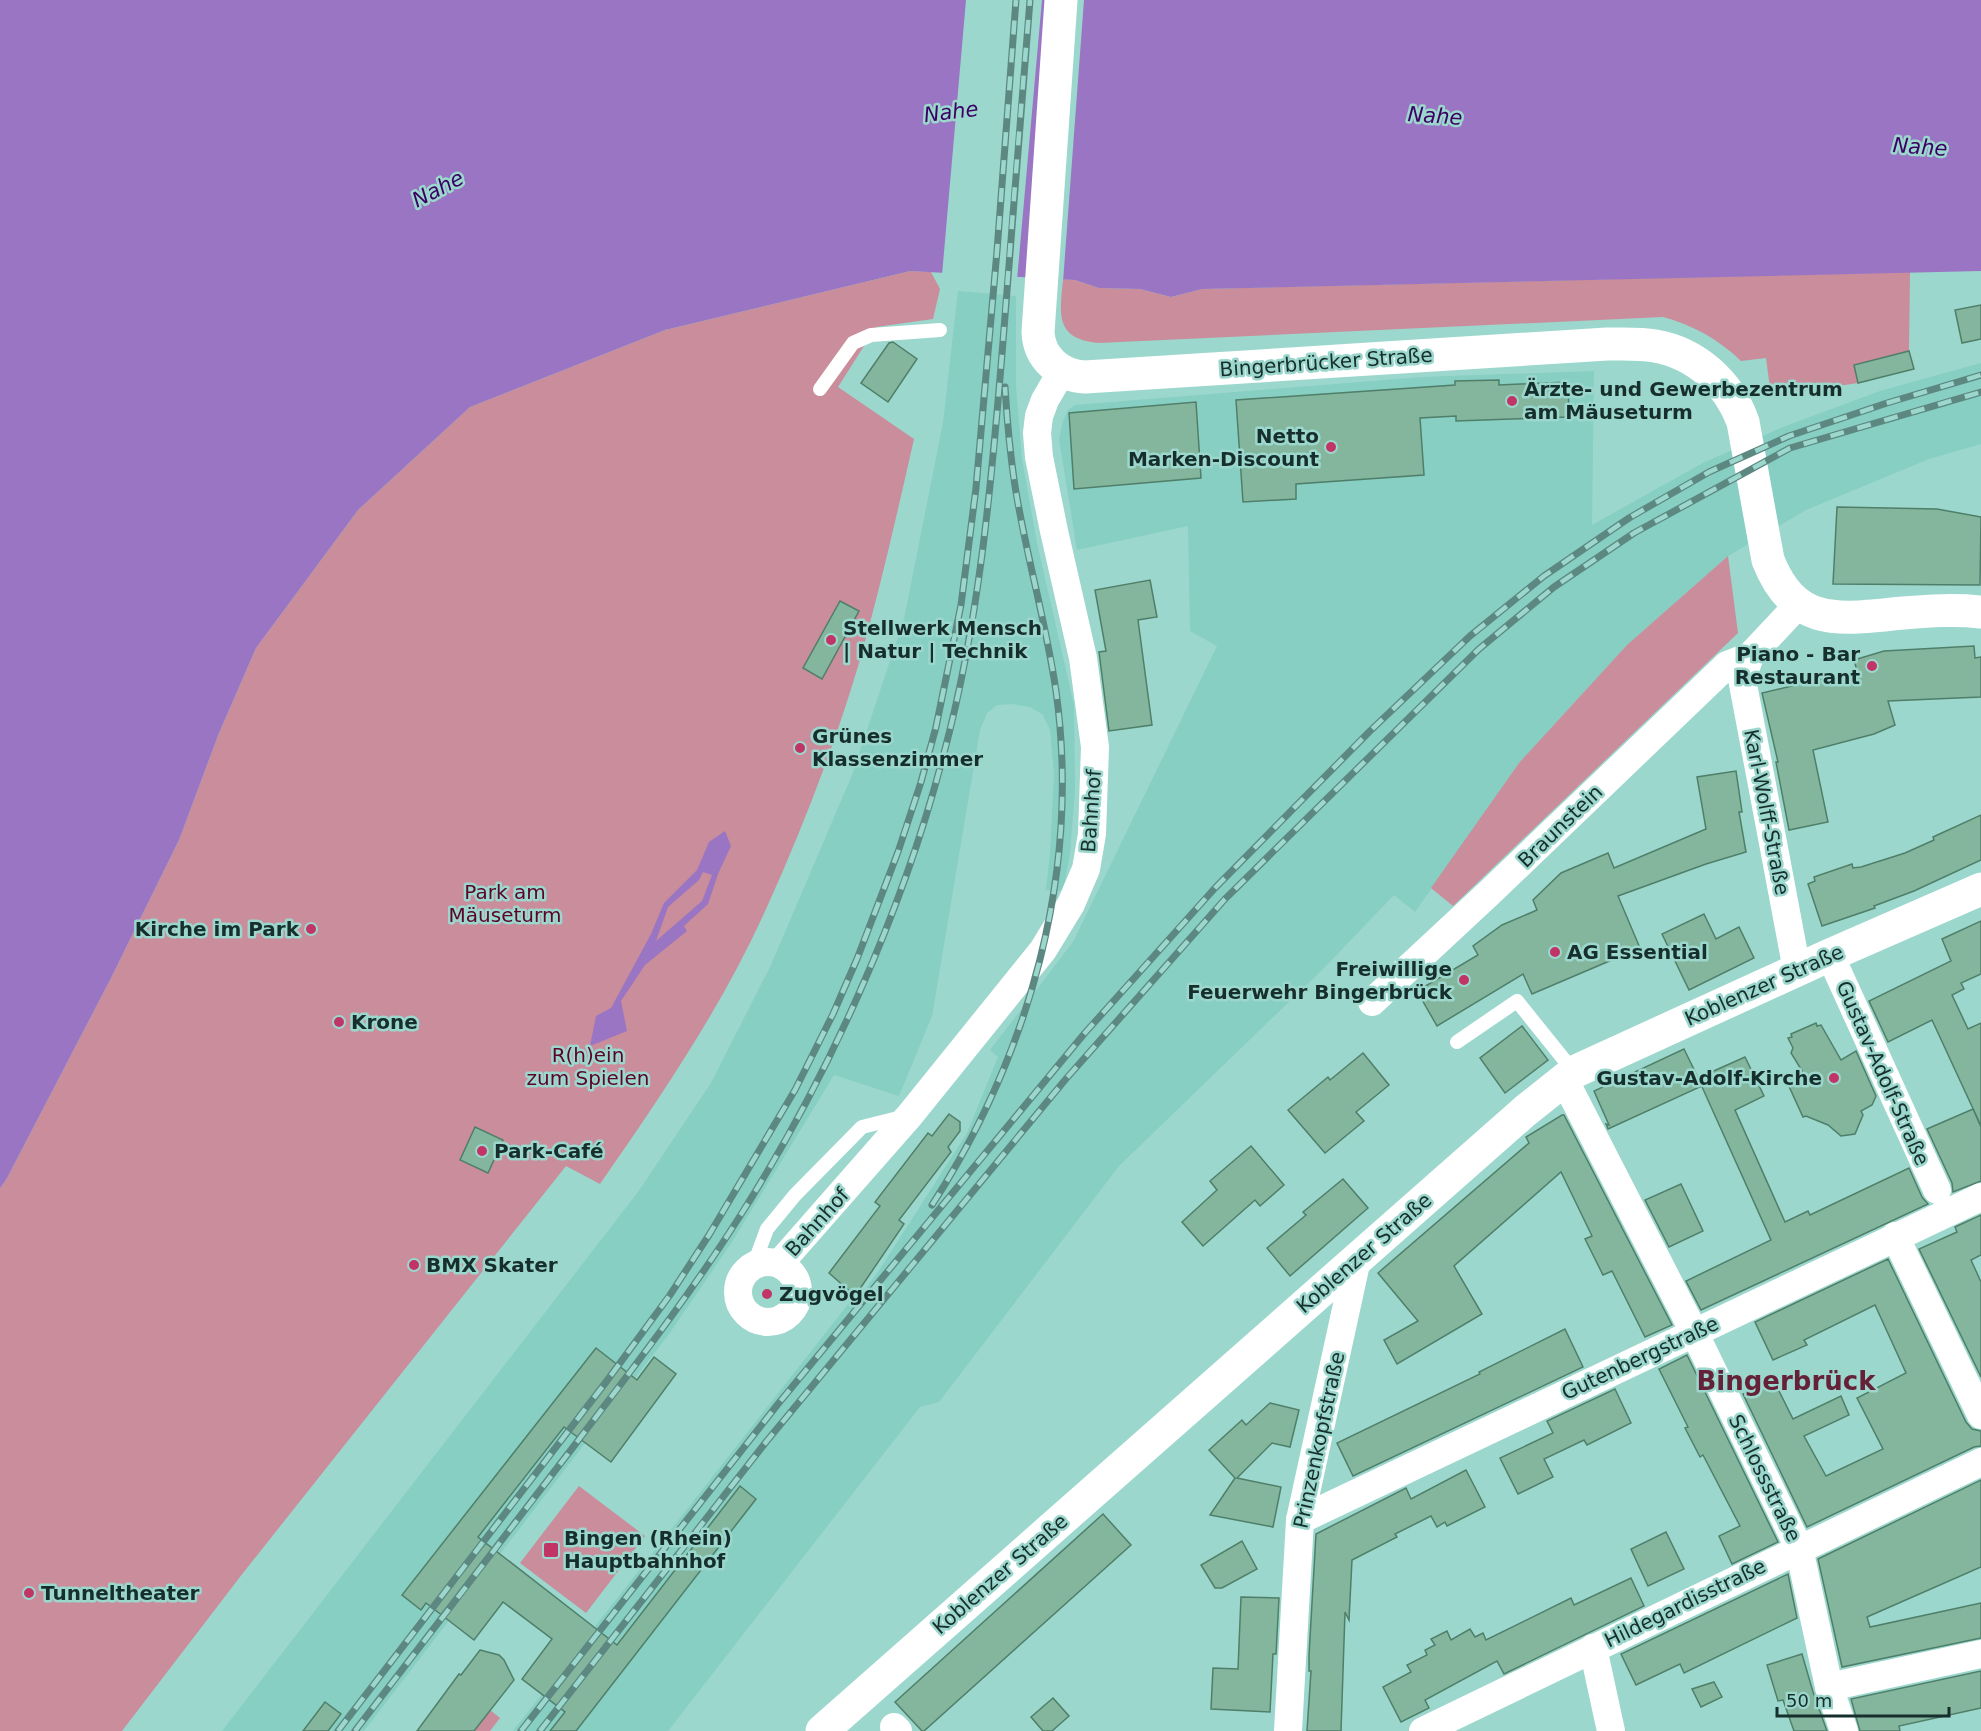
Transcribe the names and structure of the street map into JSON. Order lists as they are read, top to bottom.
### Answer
{
  "streets": {
    "main road": ["Bingerbrücker Straße", "Koblenzer Straße"],
    "street": [
      "Bahnhof",
      "Karl-Wolff-Straße",
      "Braunstein",
      "Gustav-Adolf-Straße",
      "Gutenbergstraße",
      "Prinzenkopfstraße",
      "Schlossstraße",
      "Hildegardisstraße"
    ]
  },
  "crossings": [
    ["Bingerbrücker Straße", "Bahnhof"],
    ["Karl-Wolff-Straße", "Braunstein"],
    ["Karl-Wolff-Straße", "Koblenzer Straße"],
    ["Koblenzer Straße", "Gustav-Adolf-Straße"],
    ["Koblenzer Straße", "Prinzenkopfstraße"],
    ["Koblenzer Straße", "Schlossstraße"],
    ["Gutenbergstraße", "Prinzenkopfstraße"],
    ["Gutenbergstraße", "Schlossstraße"],
    ["Schlossstraße", "Hildegardisstraße"]
  ],
  "districts": ["Bingerbrück"],
  "water": ["Nahe"],
  "parks": ["Park am Mäuseturm", "R(h)ein zum Spielen"],
  "places": {
    "other": [
      "Ärzte- und Gewerbezentrum am Mäuseturm",
      "Netto Marken-Discount",
      "Stellwerk Mensch | Natur | Technik",
      "Piano - Bar Restaurant",
      "Grünes Klassenzimmer",
      "Kirche im Park",
      "AG Essential",
      "Freiwillige Feuerwehr Bingerbrück",
      "Krone",
      "Gustav-Adolf-Kirche",
      "Park-Café",
      "BMX Skater",
      "Zugvögel",
      "Tunneltheater"
    ],
    "transit": ["Bingen (Rhein) Hauptbahnhof"]
  },
  "scale_bar": "50 m"
}
